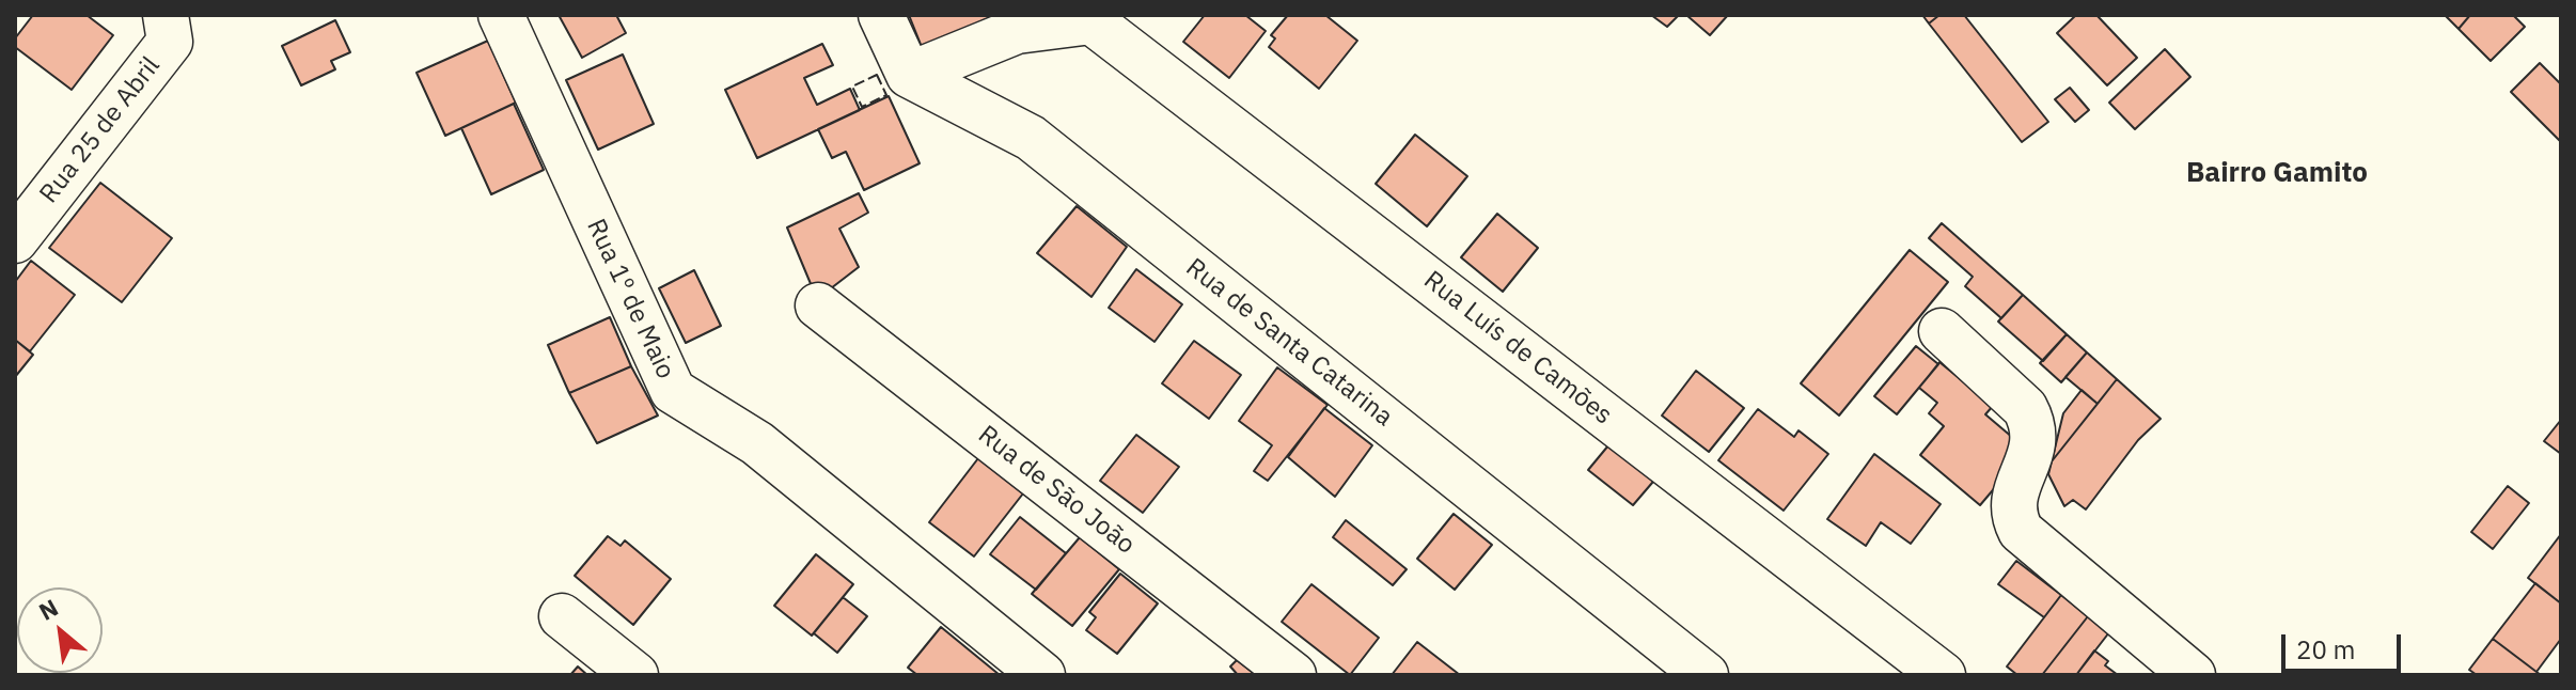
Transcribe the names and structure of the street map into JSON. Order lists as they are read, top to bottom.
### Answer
{
  "streets": {
    "street": [
      "Rua 25 de Abril",
      "Rua 1º de Maio",
      "Rua de Santa Catarina",
      "Rua Luís de Camões",
      "Rua de São João"
    ]
  },
  "crossings": [
    ["Rua de Santa Catarina", "Rua Luís de Camões"]
  ],
  "districts": ["Bairro Gamito"],
  "scale_bar": "20 m",
  "north": "top left"
}
